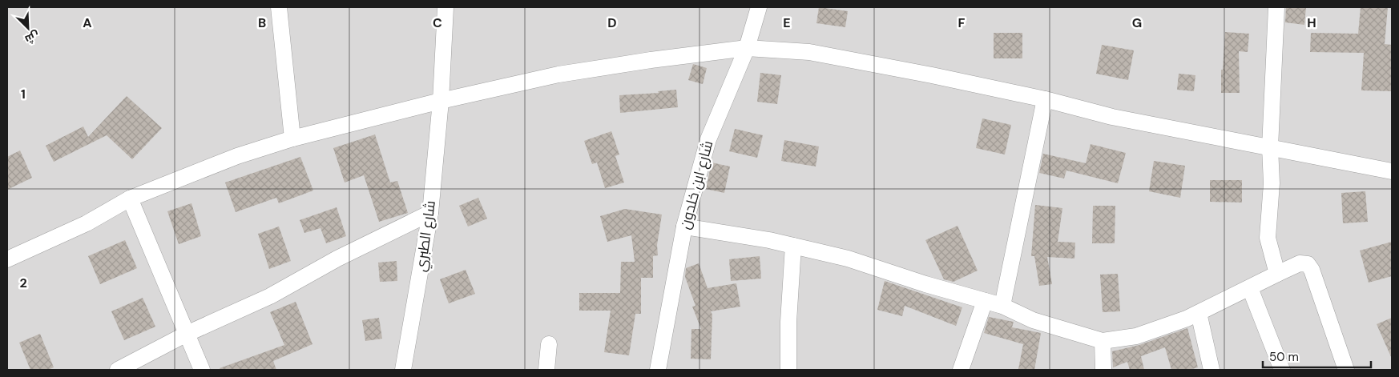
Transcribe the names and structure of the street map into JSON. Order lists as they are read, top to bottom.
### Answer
{
  "streets": {
    "street": ["شارع ابن خلدون", "شارع الطبري"]
  },
  "scale_bar": "50 m",
  "north": "bottom right",
  "grid": {
    "columns": [
      "A",
      "B",
      "C",
      "D",
      "E",
      "F",
      "G",
      "H"
    ],
    "rows": ["1", "2"]
  }
}
